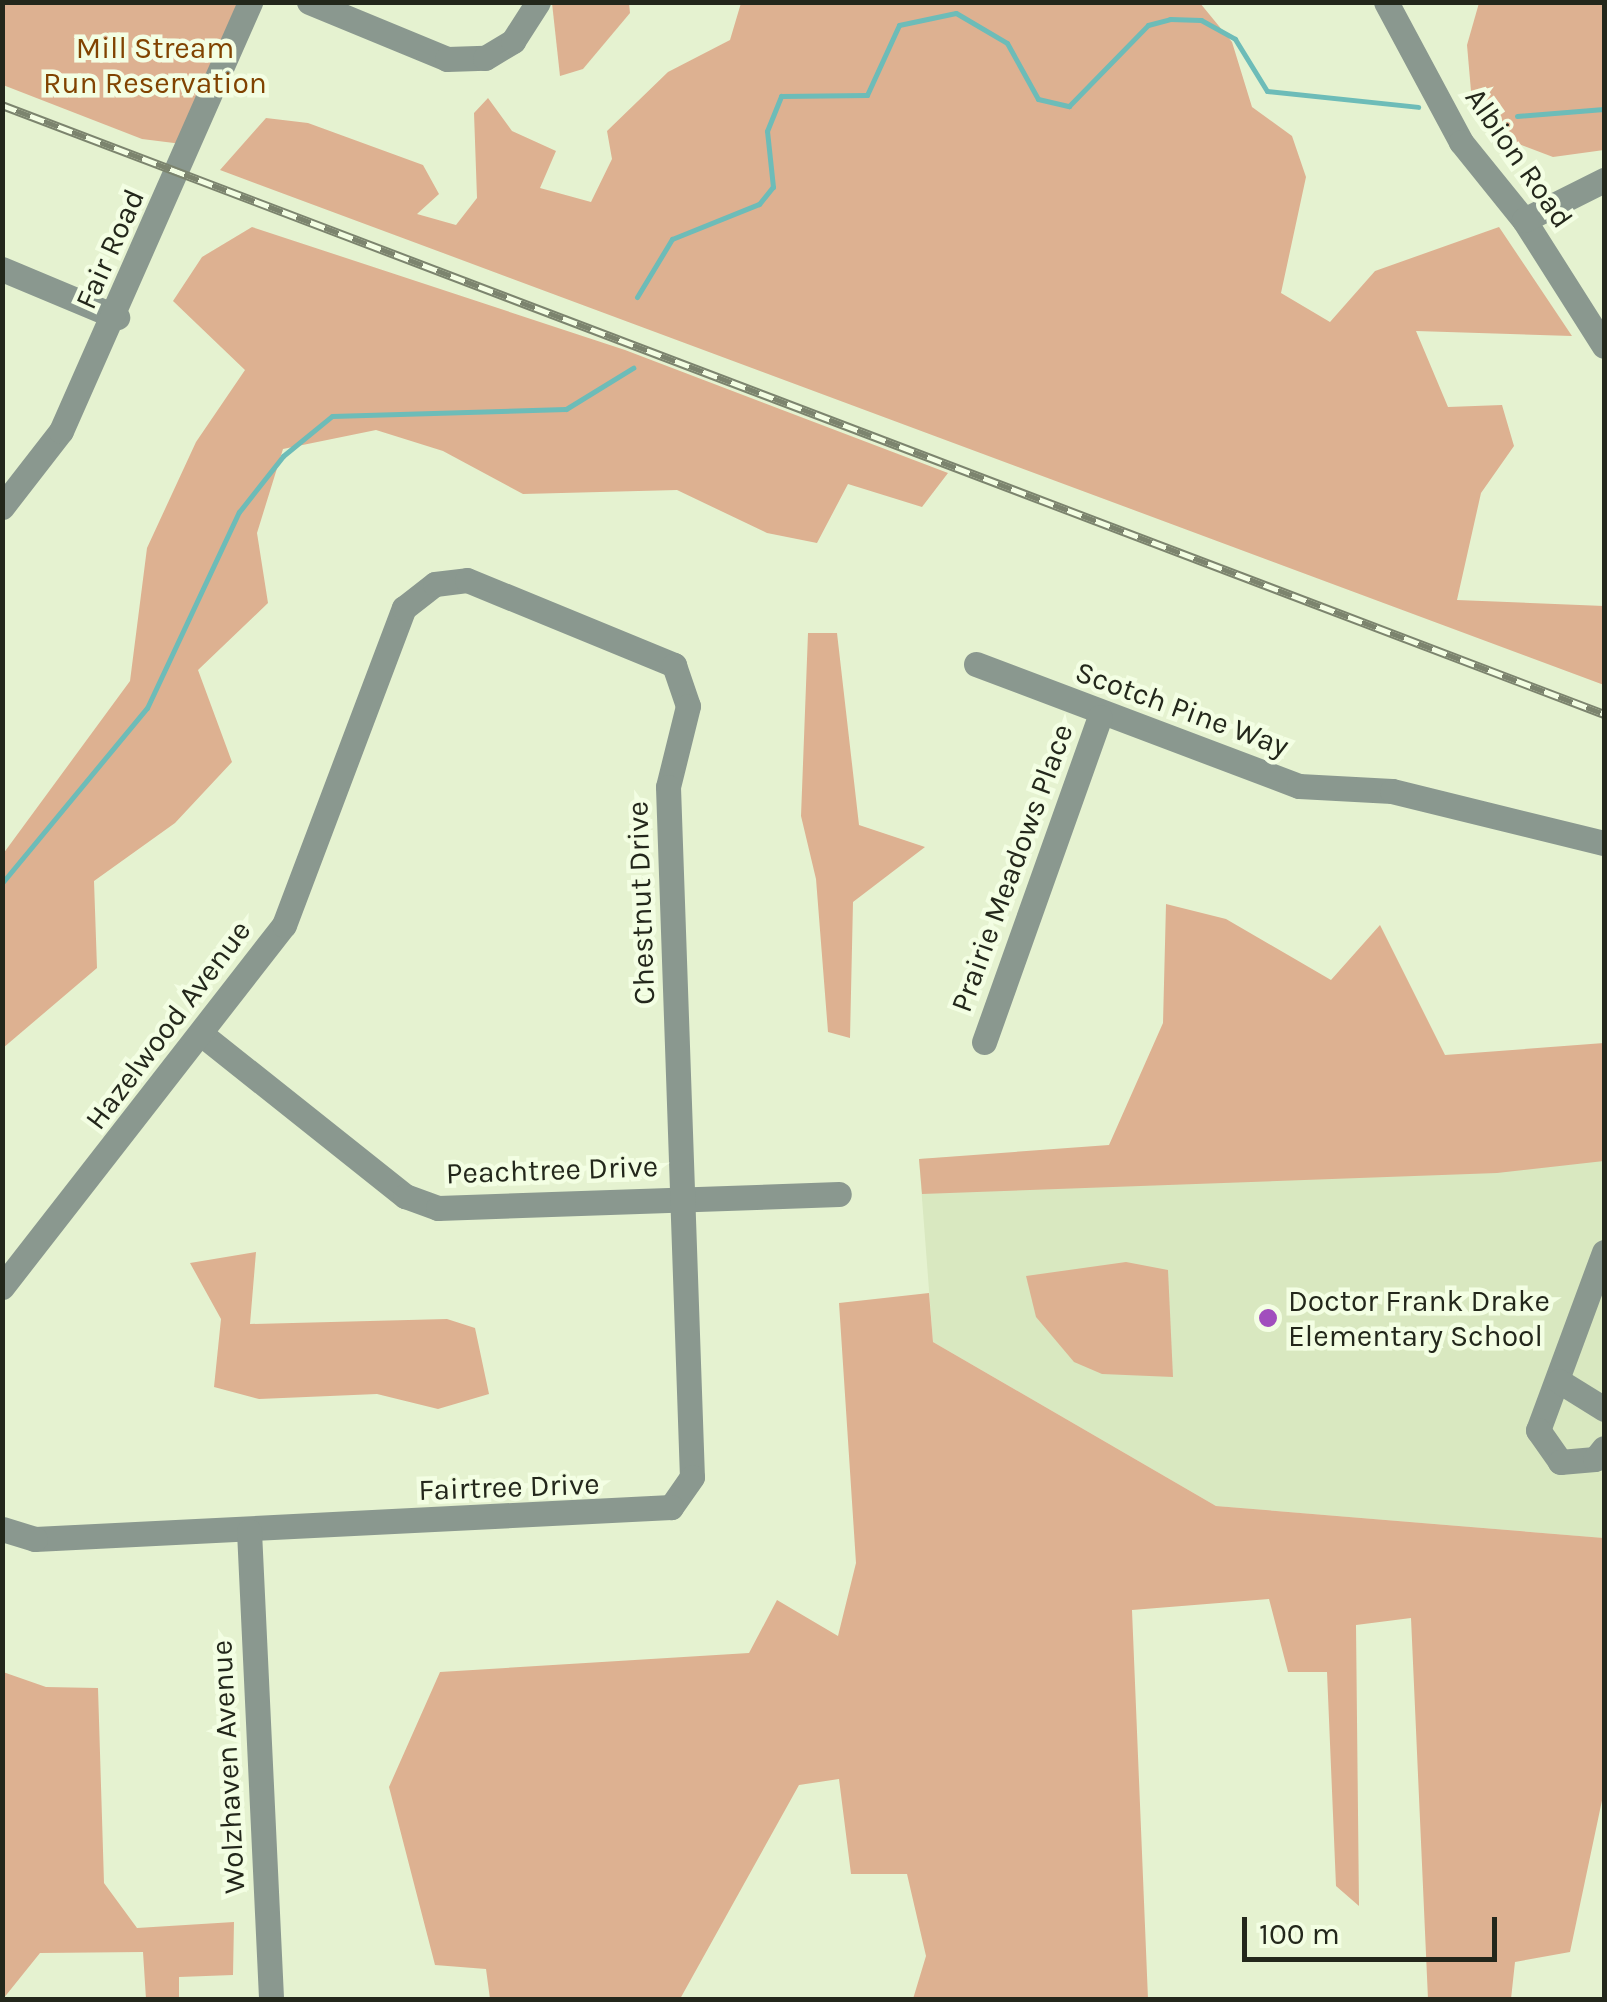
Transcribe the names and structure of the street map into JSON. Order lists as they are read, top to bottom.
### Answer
{
  "streets": {
    "street": [
      "Albion Road",
      "Fair Road",
      "Scotch Pine Way",
      "Prairie Meadows Place",
      "Chestnut Drive",
      "Hazelwood Avenue",
      "Peachtree Drive",
      "Fairtree Drive",
      "Wolzhaven Avenue"
    ]
  },
  "crossings": [
    ["Scotch Pine Way", "Prairie Meadows Place"],
    ["Chestnut Drive", "Hazelwood Avenue"],
    ["Chestnut Drive", "Peachtree Drive"],
    ["Chestnut Drive", "Fairtree Drive"],
    ["Hazelwood Avenue", "Peachtree Drive"],
    ["Peachtree Drive", "Fairtree Drive"],
    ["Fairtree Drive", "Wolzhaven Avenue"]
  ],
  "parks": ["Mill Stream Run Reservation"],
  "places": ["Doctor Frank Drake Elementary School"],
  "scale_bar": "100 m"
}
